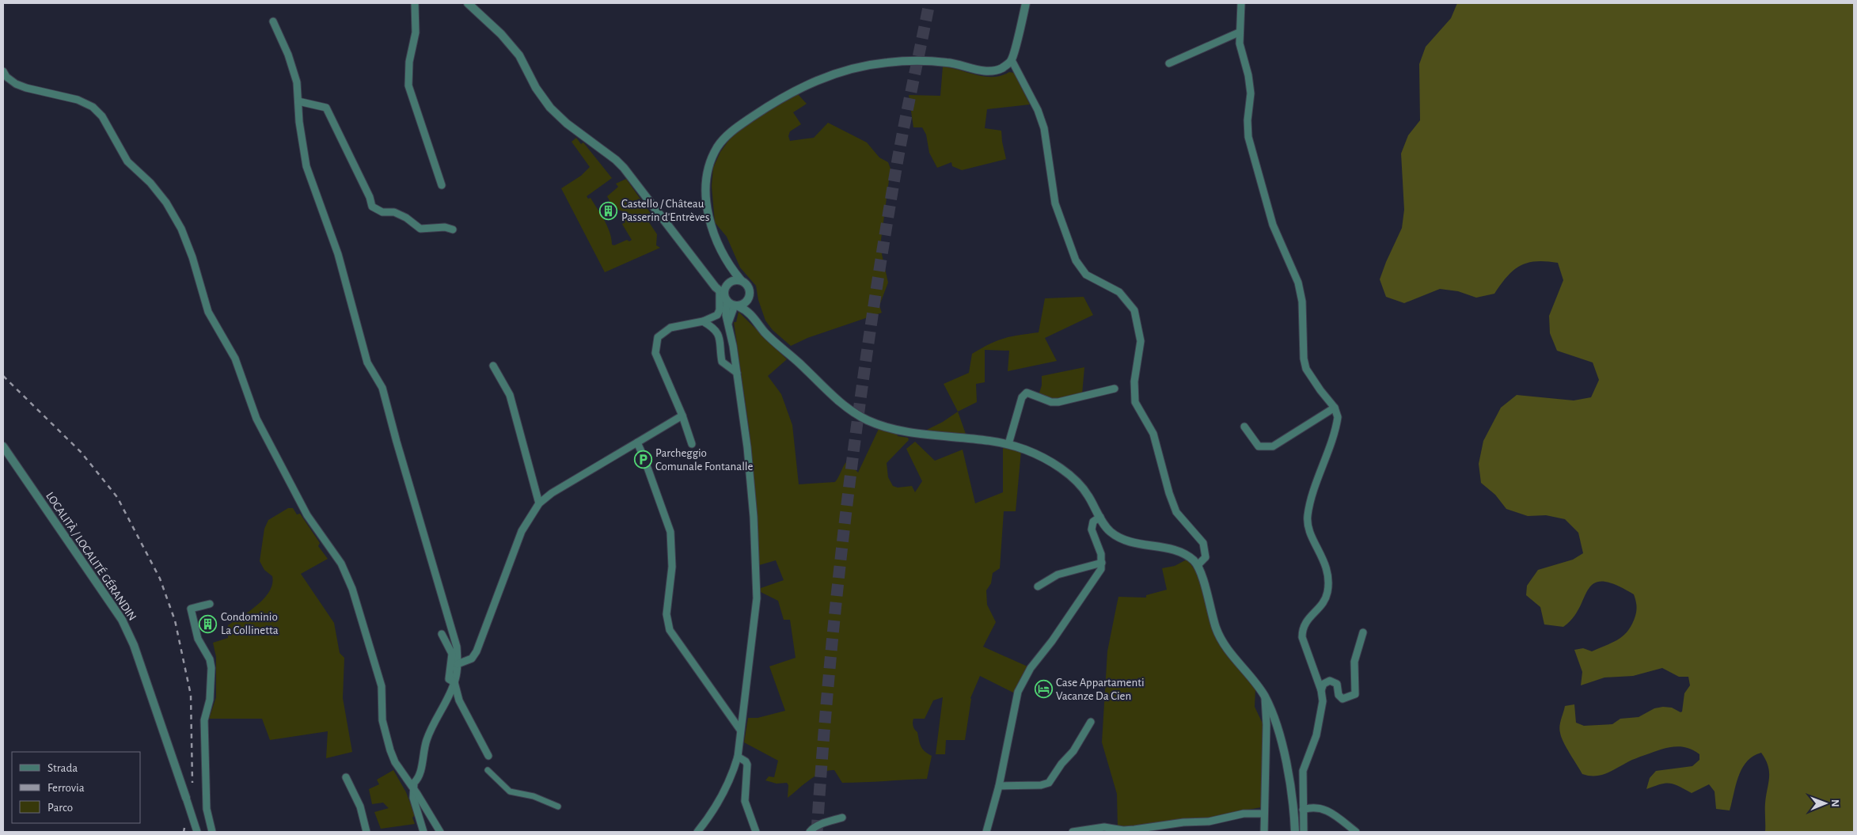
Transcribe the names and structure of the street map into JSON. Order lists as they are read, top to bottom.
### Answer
{
  "streets": {
    "street": ["LOCALITÀ / LOCALITÉ GÉRANDIN"]
  },
  "places": {
    "building": ["Castello / Château Passerin d'Entrèves", "Condominio La Collinetta"],
    "parking": ["Parcheggio Comunale Fontanalle"],
    "hotel": ["Case Appartamenti Vacanze Da Cien"]
  },
  "legend": ["Strada", "Ferrovia", "Parco"],
  "north": "right"
}
